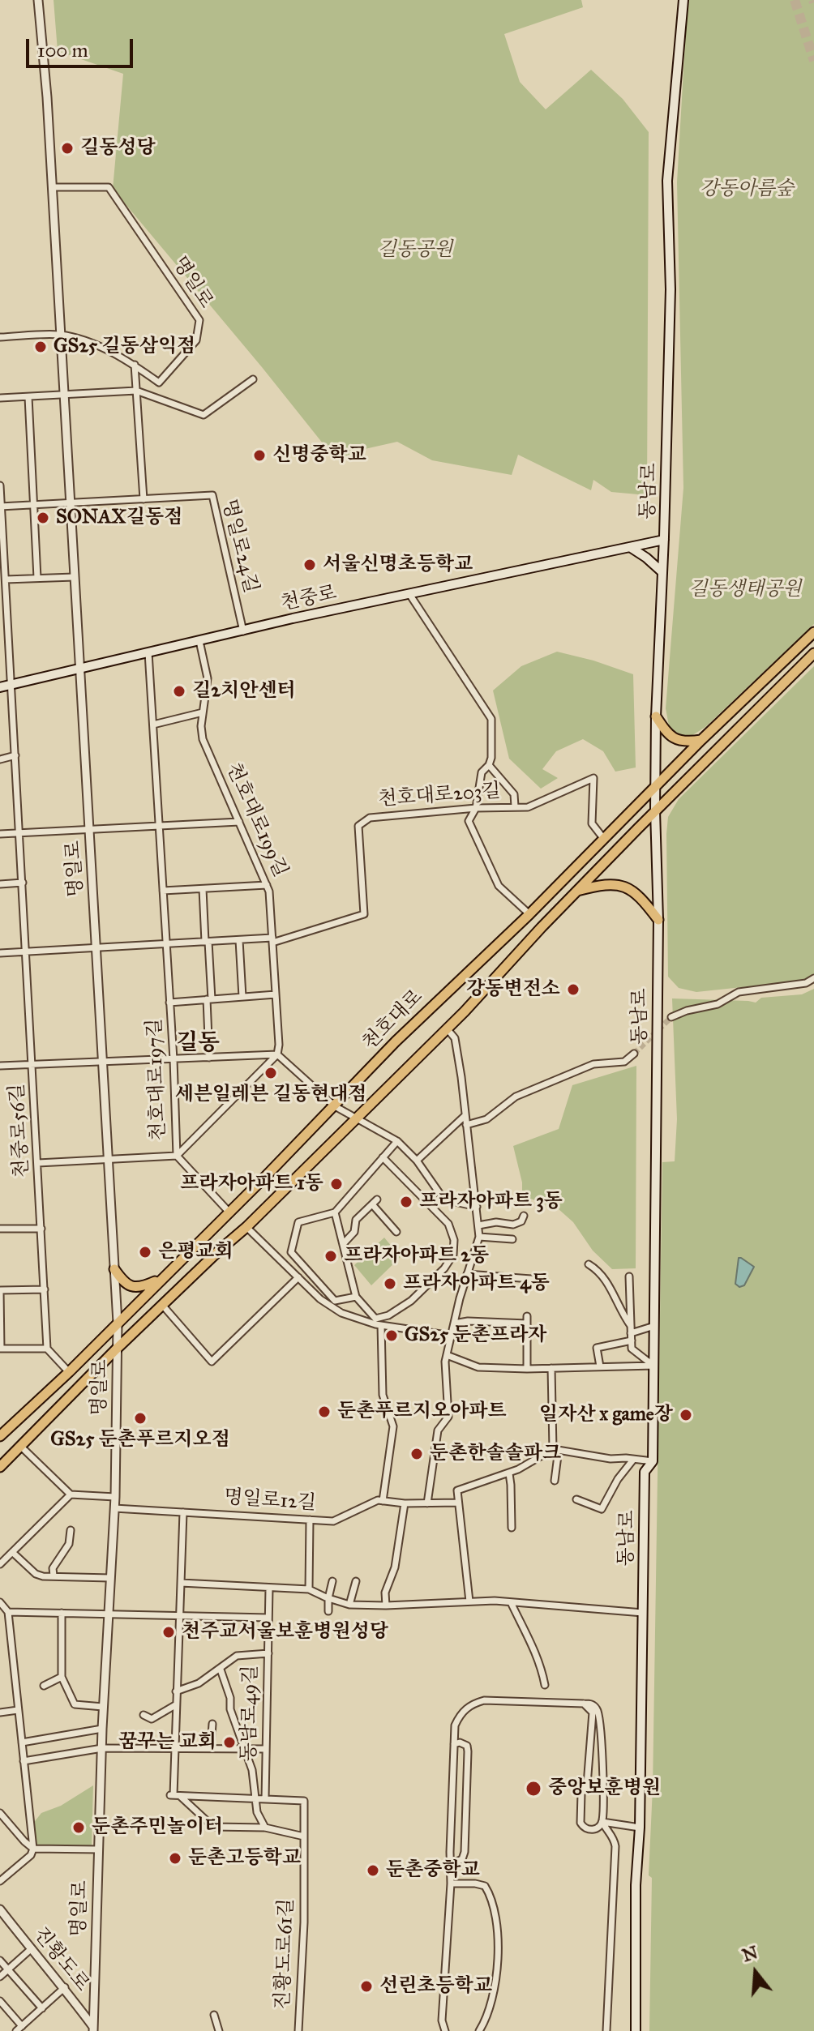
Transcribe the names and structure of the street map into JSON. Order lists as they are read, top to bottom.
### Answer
{
  "streets": {
    "main road": ["동남로", "천중로", "천호대로"],
    "street": [
      "명일로",
      "명일로24길",
      "천호대로203길",
      "천호대로199길",
      "천호대로197길",
      "천중로56길",
      "명일로12길",
      "동남로49길",
      "진황도로61길",
      "진황도로"
    ]
  },
  "crossings": [
    ["명일로", "명일로24길"],
    ["명일로", "천중로"],
    ["명일로", "천호대로"],
    ["명일로", "명일로12길"],
    ["명일로", "진황도로"],
    ["동남로", "천중로"],
    ["동남로", "천호대로"],
    ["명일로24길", "천중로"],
    ["명일로24길", "천중로56길"],
    ["천중로", "천호대로199길"],
    ["천중로", "천호대로197길"],
    ["천중로", "천중로56길"],
    ["천호대로203길", "천호대로199길"],
    ["천호대로203길", "천호대로"],
    ["천호대로199길", "천호대로197길"],
    ["천호대로", "천호대로197길"],
    ["동남로49길", "진황도로61길"]
  ],
  "districts": ["길동"],
  "parks": ["강동아름숲", "길동공원", "길동생태공원"],
  "places": [
    "길동성당",
    "GS25 길동삼익점",
    "신명중학교",
    "SONAX길동점",
    "서울신명초등학교",
    "길2치안센터",
    "강동변전소",
    "세븐일레븐 길동현대점",
    "프라자아파트 1동",
    "프라자아파트 3동",
    "은평교회",
    "프라자아파트 2동",
    "프라자아파트 4동",
    "GS25 둔촌프라자",
    "둔촌푸르지오아파트",
    "일자산 x game장",
    "GS25 둔촌푸르지오점",
    "둔촌한솔솔파크",
    "천주교서울보훈병원성당",
    "꿈꾸는 교회",
    "중앙보훈병원",
    "둔촌주민놀이터",
    "둔촌고등학교",
    "둔촌중학교",
    "선린초등학교"
  ],
  "scale_bar": "100 m",
  "north": "top"
}
